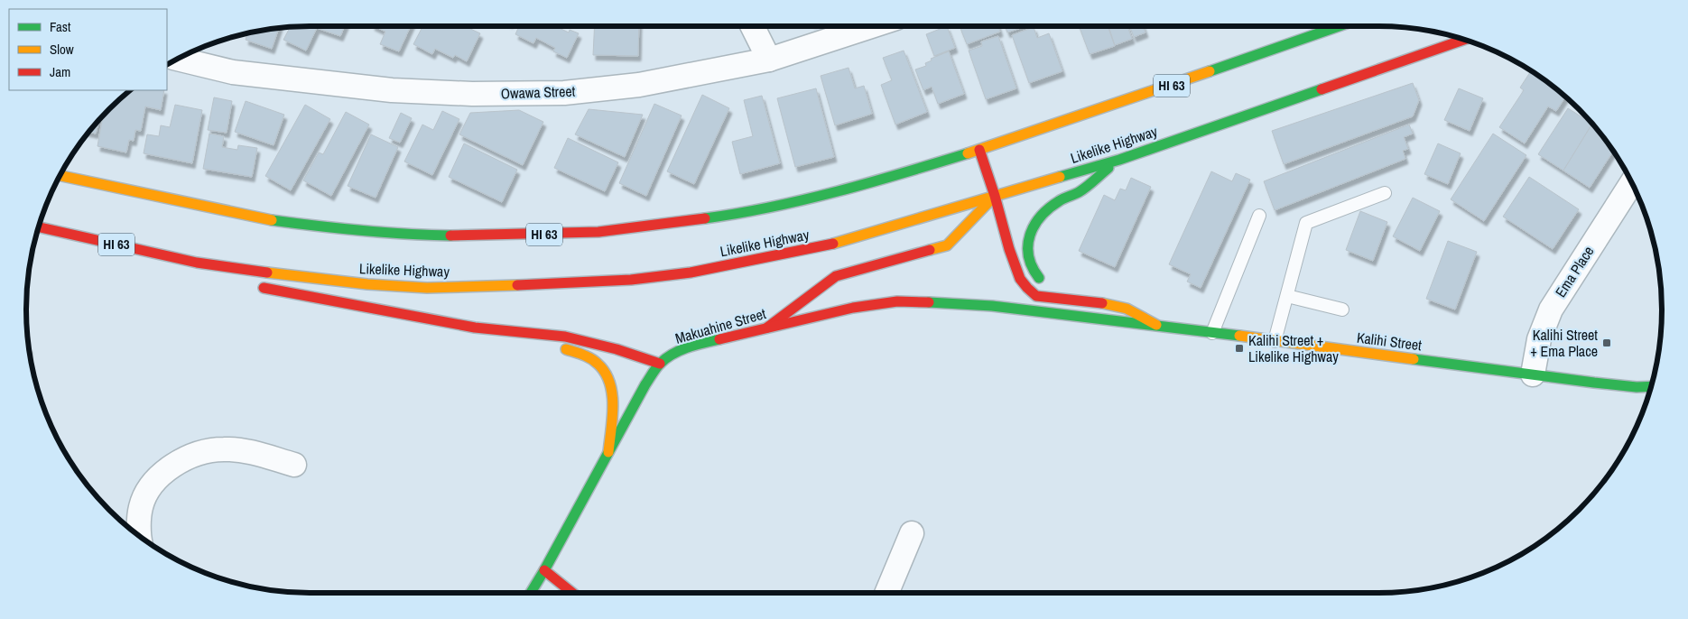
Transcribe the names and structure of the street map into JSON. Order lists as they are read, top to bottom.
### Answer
{
  "streets": {
    "main road": [
      "HI 63",
      "Likelike Highway",
      "Makuahine Street",
      "Kalihi Street"
    ],
    "street": ["Owawa Street", "Ema Place"]
  },
  "crossings": [
    ["Ema Place", "Kalihi Street"],
    ["Makuahine Street", "Kalihi Street"]
  ],
  "places": {
    "transit": ["Kalihi Street + Ema Place", "Kalihi Street + Likelike Highway"]
  },
  "legend": ["Fast", "Slow", "Jam"]
}
